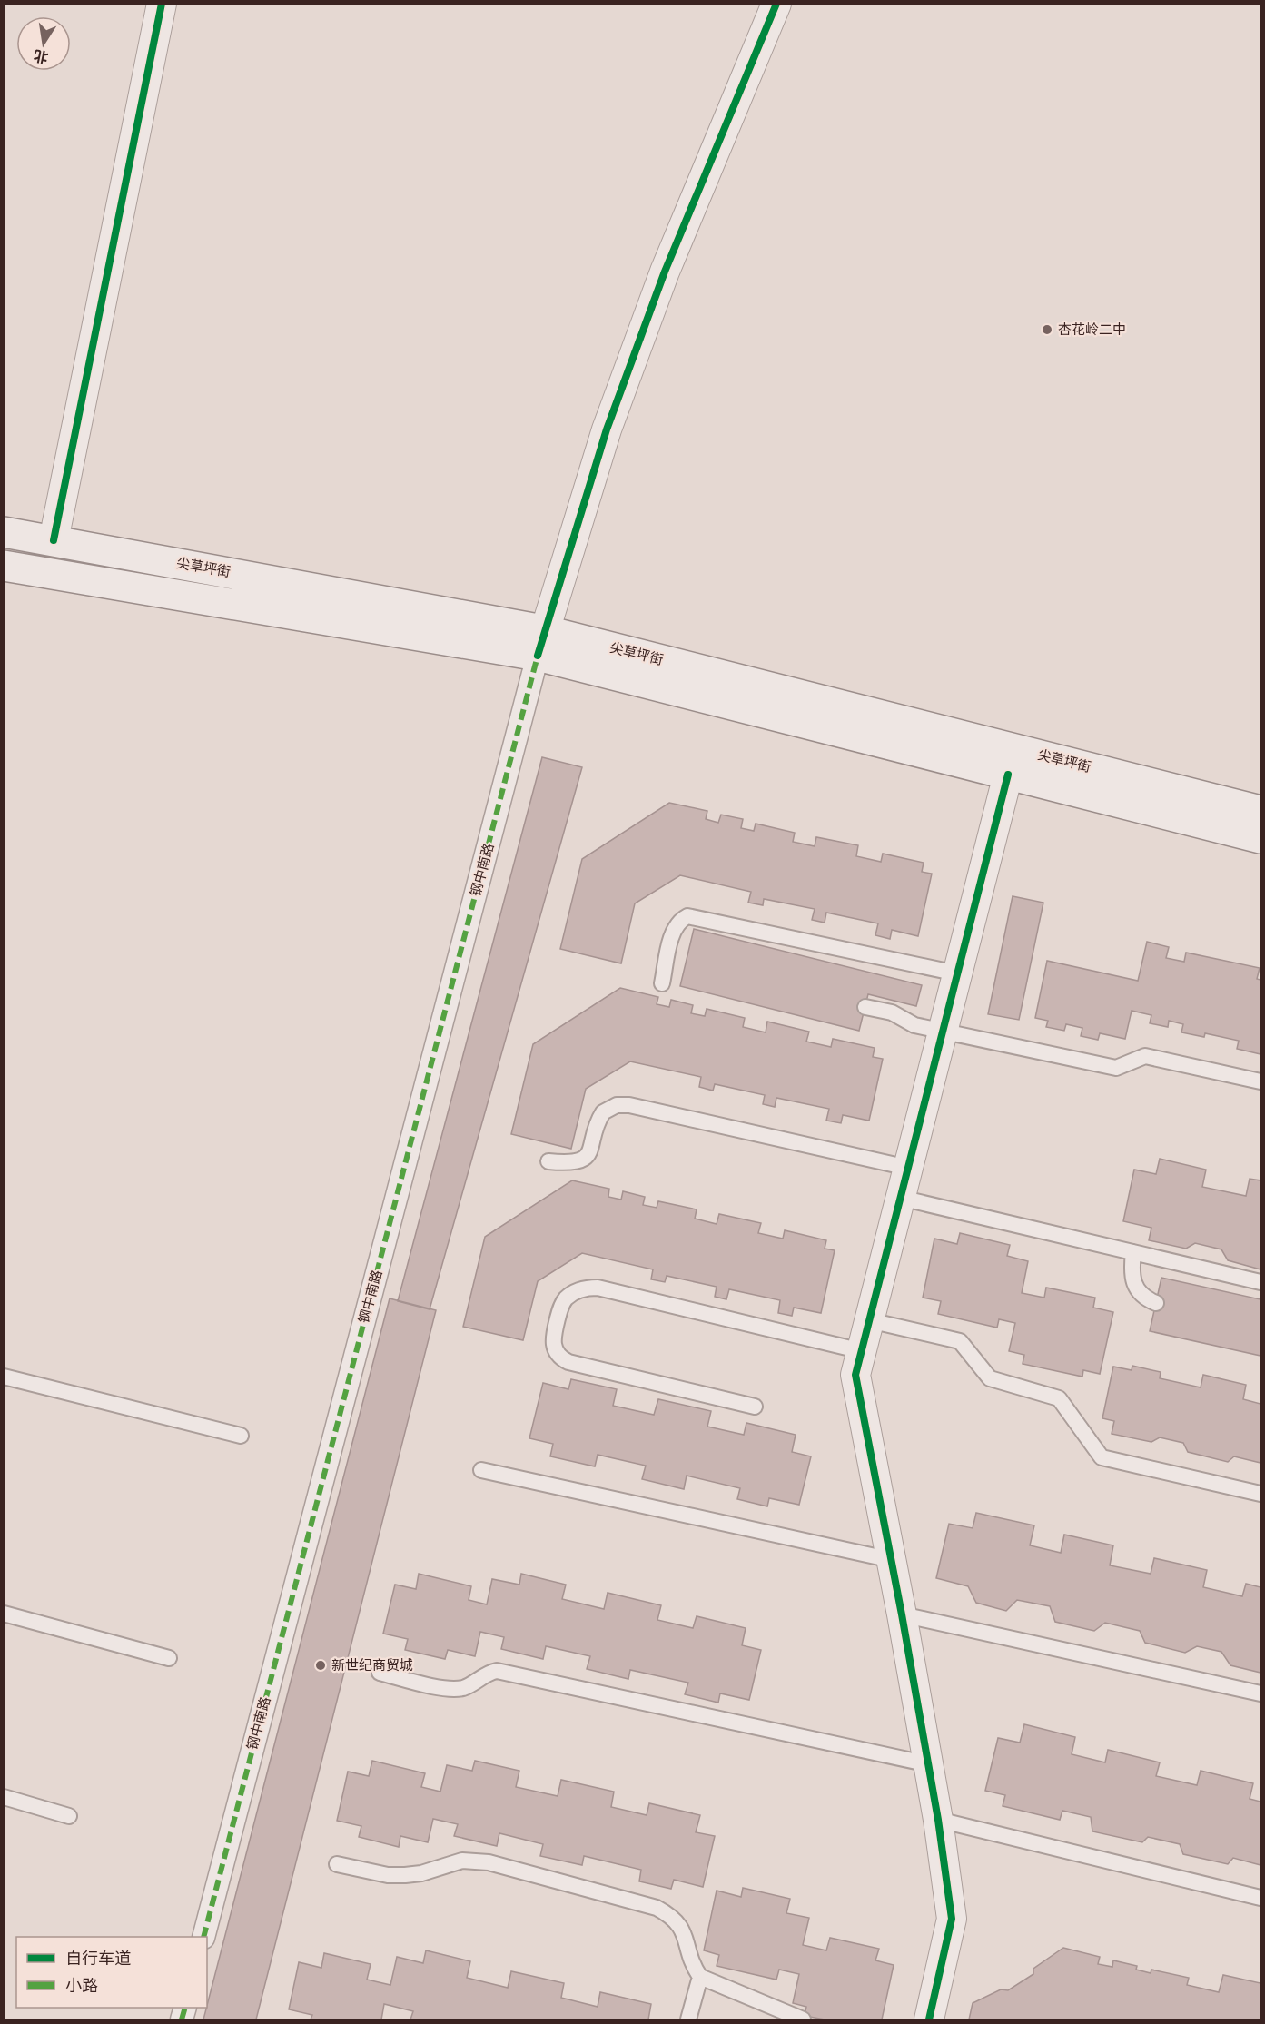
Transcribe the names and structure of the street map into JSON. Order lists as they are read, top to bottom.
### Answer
{
  "streets": {
    "main road": ["尖草坪街"],
    "street": ["钢中南路"]
  },
  "crossings": [
    ["尖草坪街", "钢中南路"]
  ],
  "places": ["杏花岭二中", "新世纪商贸城"],
  "legend": ["自行车道", "小路"],
  "north": "bottom"
}
